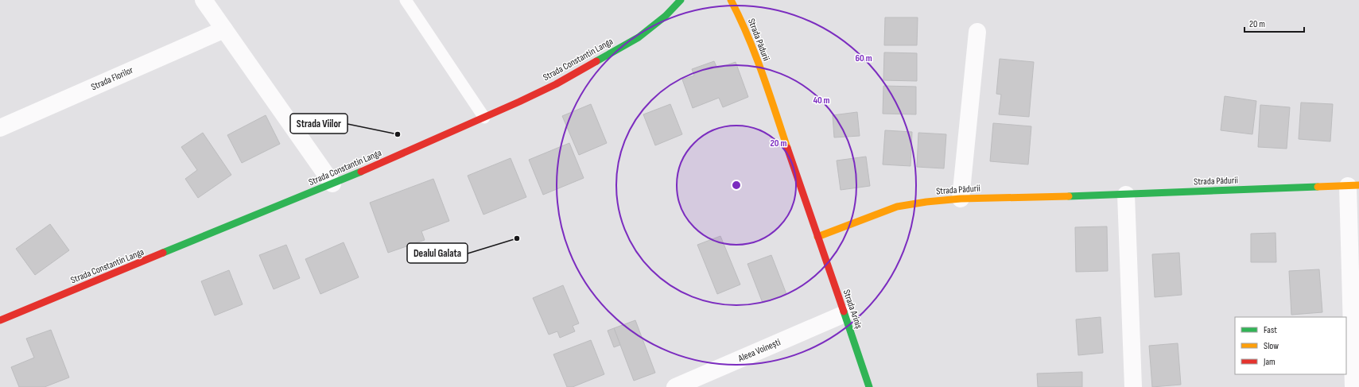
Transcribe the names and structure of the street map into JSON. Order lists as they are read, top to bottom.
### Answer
{
  "streets": {
    "street": [
      "Strada Pădurii",
      "Strada Constantin Langa",
      "Strada Florilor",
      "Strada Ariniș",
      "Aleea Voinești"
    ]
  },
  "crossings": [
    ["Strada Pădurii", "Strada Ariniș"],
    ["Strada Ariniș", "Aleea Voinești"]
  ],
  "places": ["Strada Viilor", "Dealul Galata"],
  "legend": ["Fast", "Slow", "Jam"],
  "scale_bar": "20 m",
  "rings": ["60 m", "40 m", "20 m"]
}
